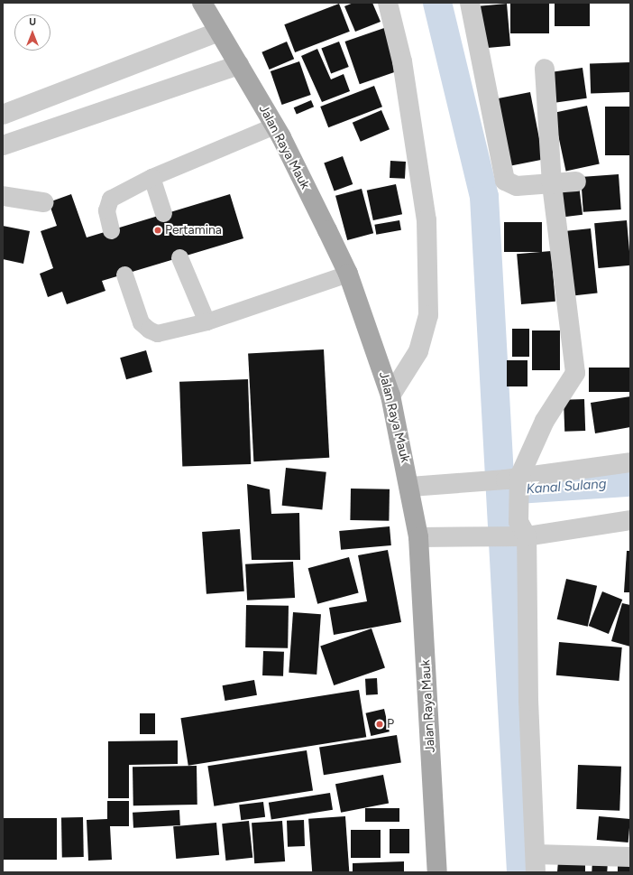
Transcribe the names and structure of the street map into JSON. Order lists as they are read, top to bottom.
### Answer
{
  "streets": {
    "main road": ["Jalan Raya Mauk"]
  },
  "water": ["Kanal Sulang"],
  "places": ["Pertamina", "P"],
  "north": "top"
}
